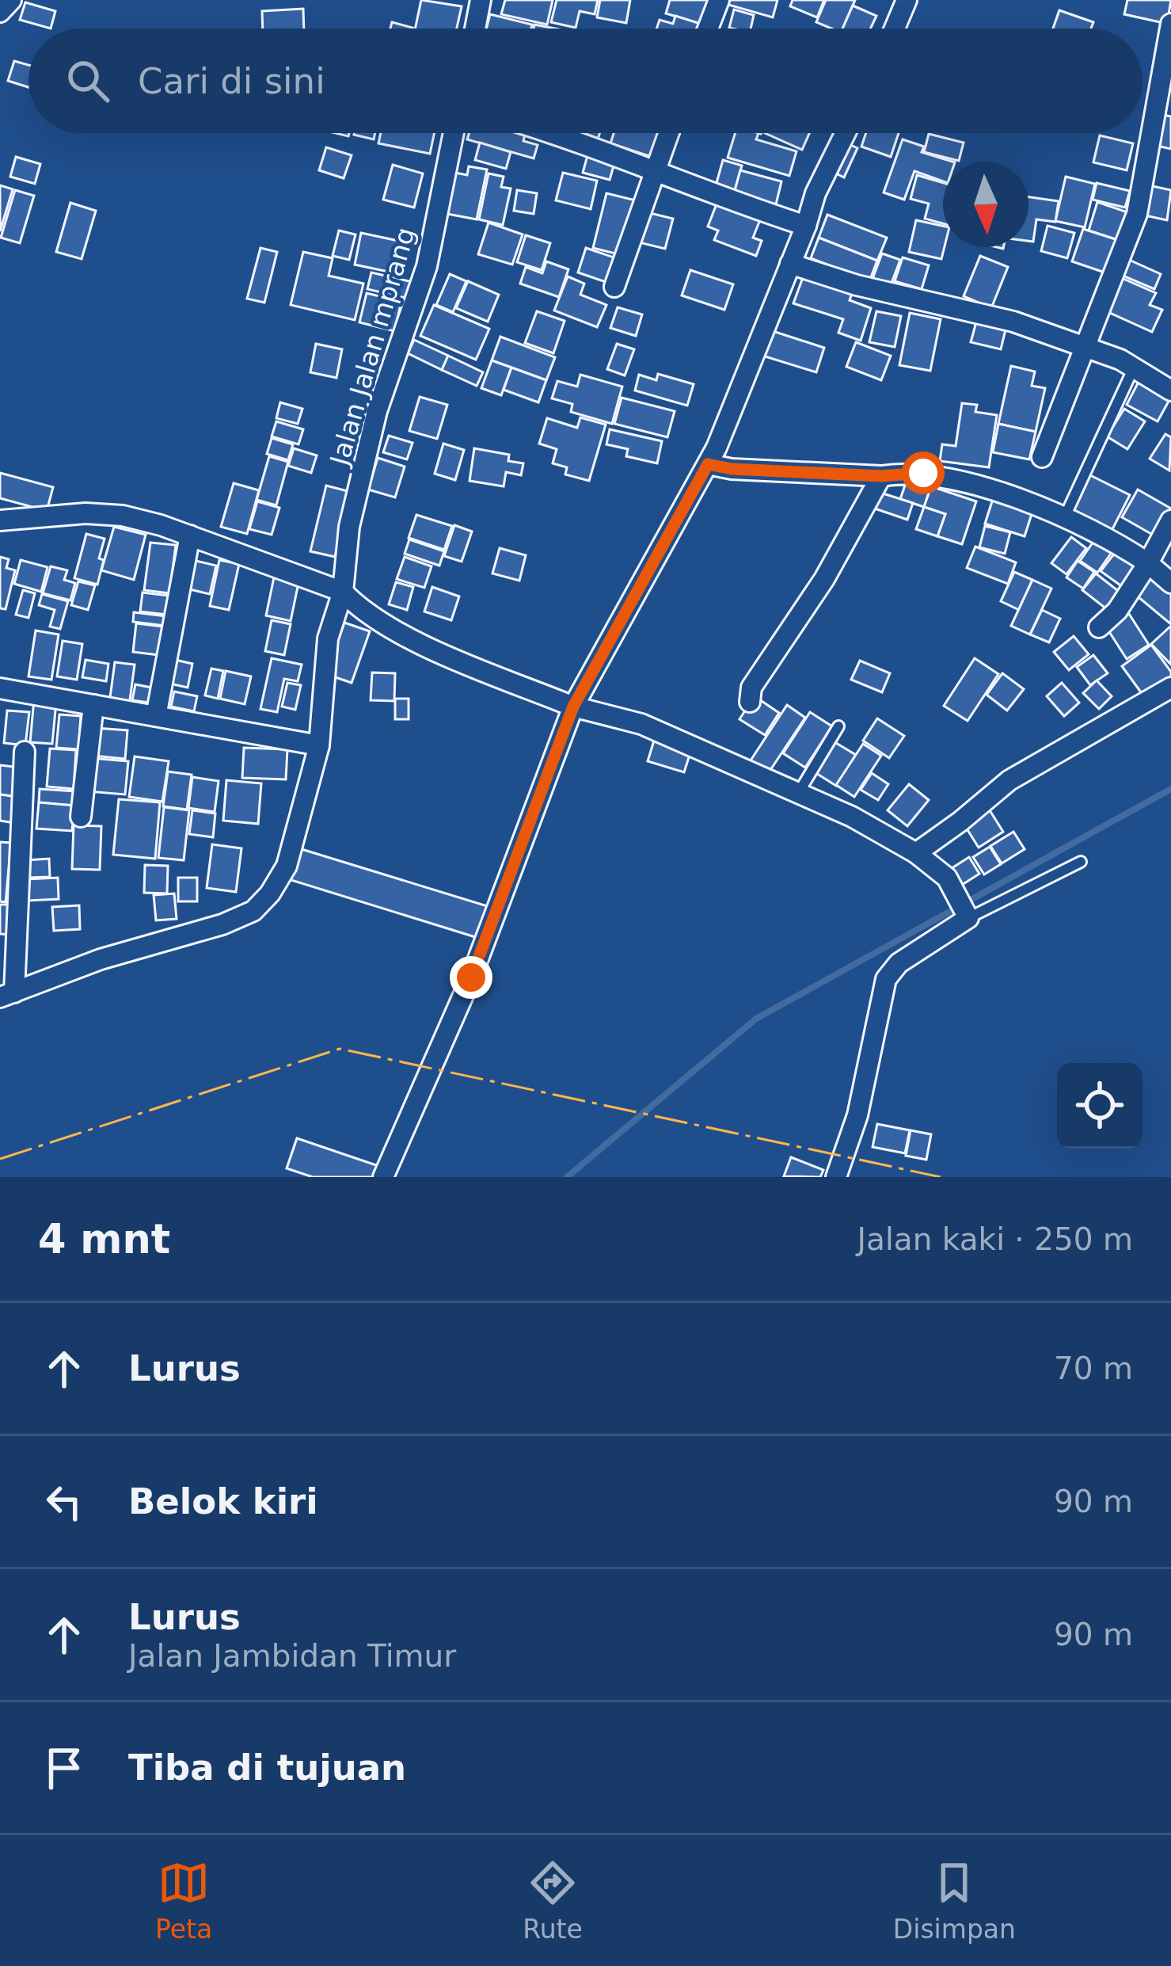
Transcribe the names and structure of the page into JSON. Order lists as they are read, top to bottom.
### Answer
{
  "streets": {
    "street": ["Jalan Jalan mprang"]
  },
  "north": "bottom",
  "page": {
    "search": "Cari di sini",
    "heading": ["4 mnt", "Jalan kaki · 250 m"],
    "list": [
      ["Lurus", "70 m"],
      ["Belok kiri", "90 m"],
      ["Lurus", "Jalan Jambidan Timur", "90 m"],
      "Tiba di tujuan"
    ],
    "nav": ["Peta", "Rute", "Disimpan"]
  }
}
